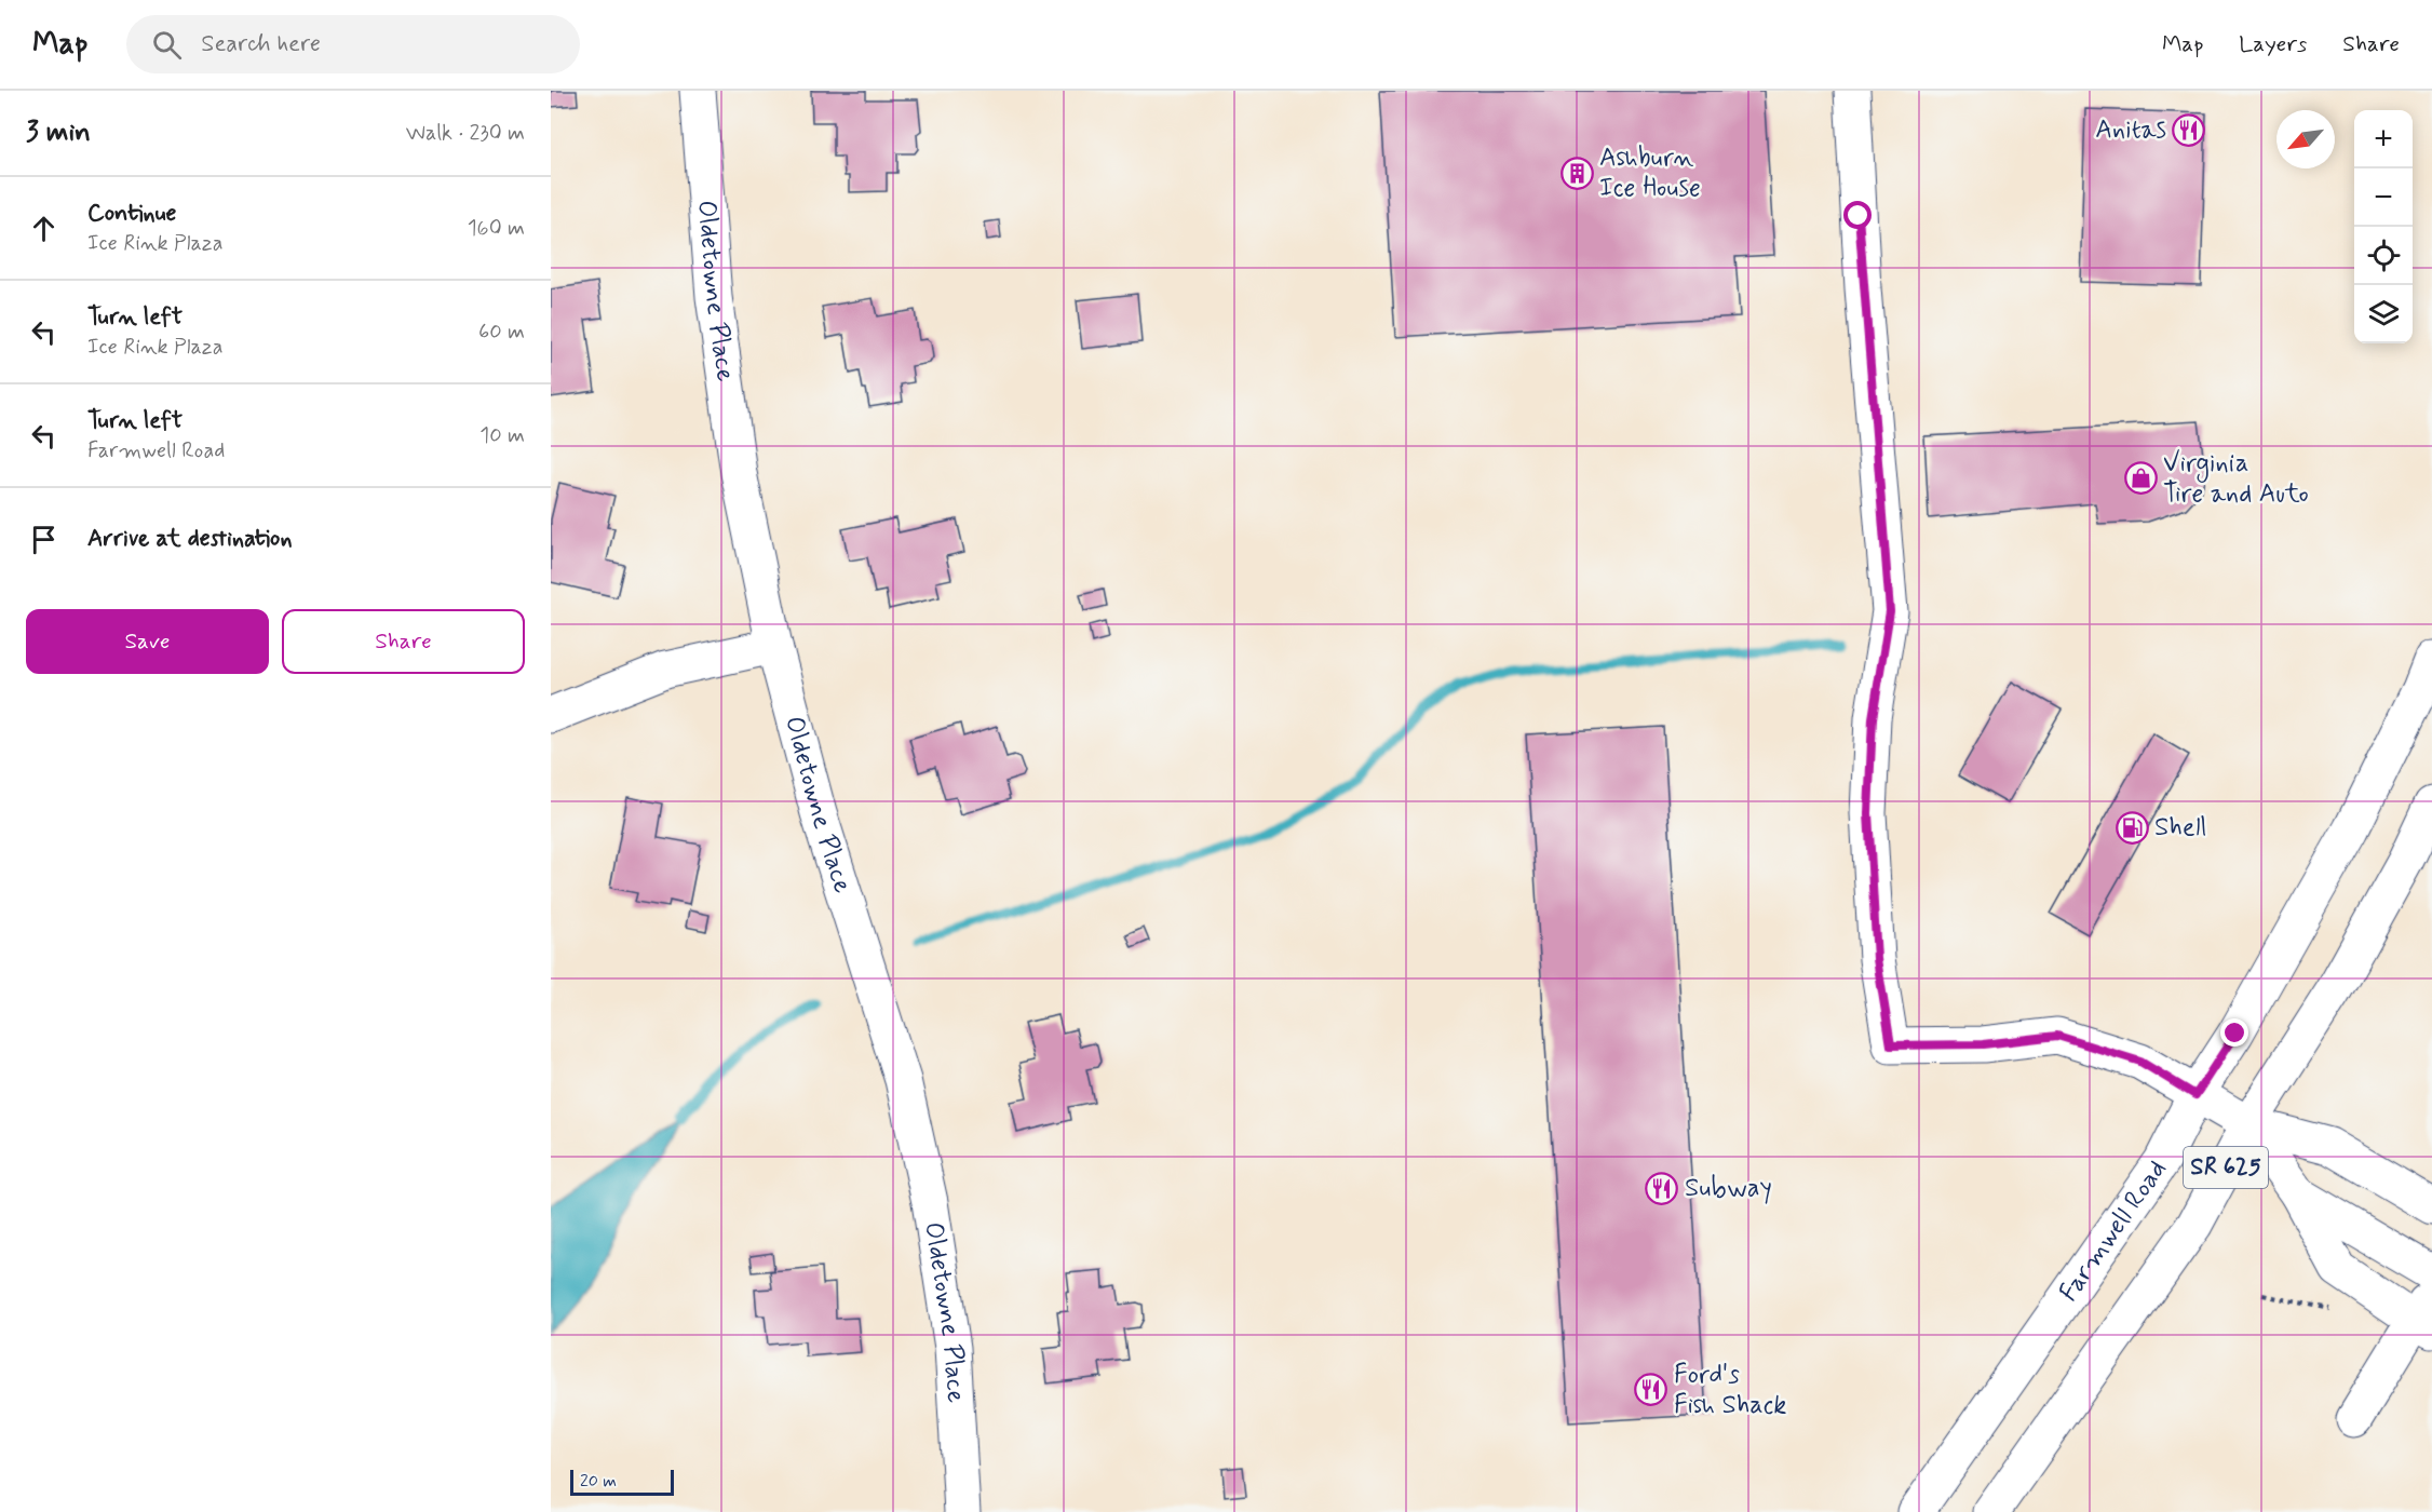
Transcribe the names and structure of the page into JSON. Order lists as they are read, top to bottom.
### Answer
{
  "streets": {
    "street": ["Oldetowne Place", "SR 625", "Farmwell Road"]
  },
  "places": {
    "restaurant": ["Anitas", "Subway", "Ford's Fish Shack"],
    "building": ["Ashburn Ice House"],
    "shop": ["Virginia Tire and Auto"],
    "fuel station": ["Shell"]
  },
  "scale_bar": "20 m",
  "north": "bottom left",
  "page": {
    "header": "Map",
    "search": "Search here",
    "nav": ["Map", "Layers", "Share"],
    "heading": ["3 min", "Walk · 230 m"],
    "map_buttons": ["+", "−"],
    "list": [
      ["Continue", "Ice Rink Plaza", "160 m"],
      ["Turn left", "Ice Rink Plaza", "60 m"],
      ["Turn left", "Farmwell Road", "10 m"],
      "Arrive at destination"
    ],
    "buttons": ["Save", "Share"],
    "scale": "20 m"
  }
}
